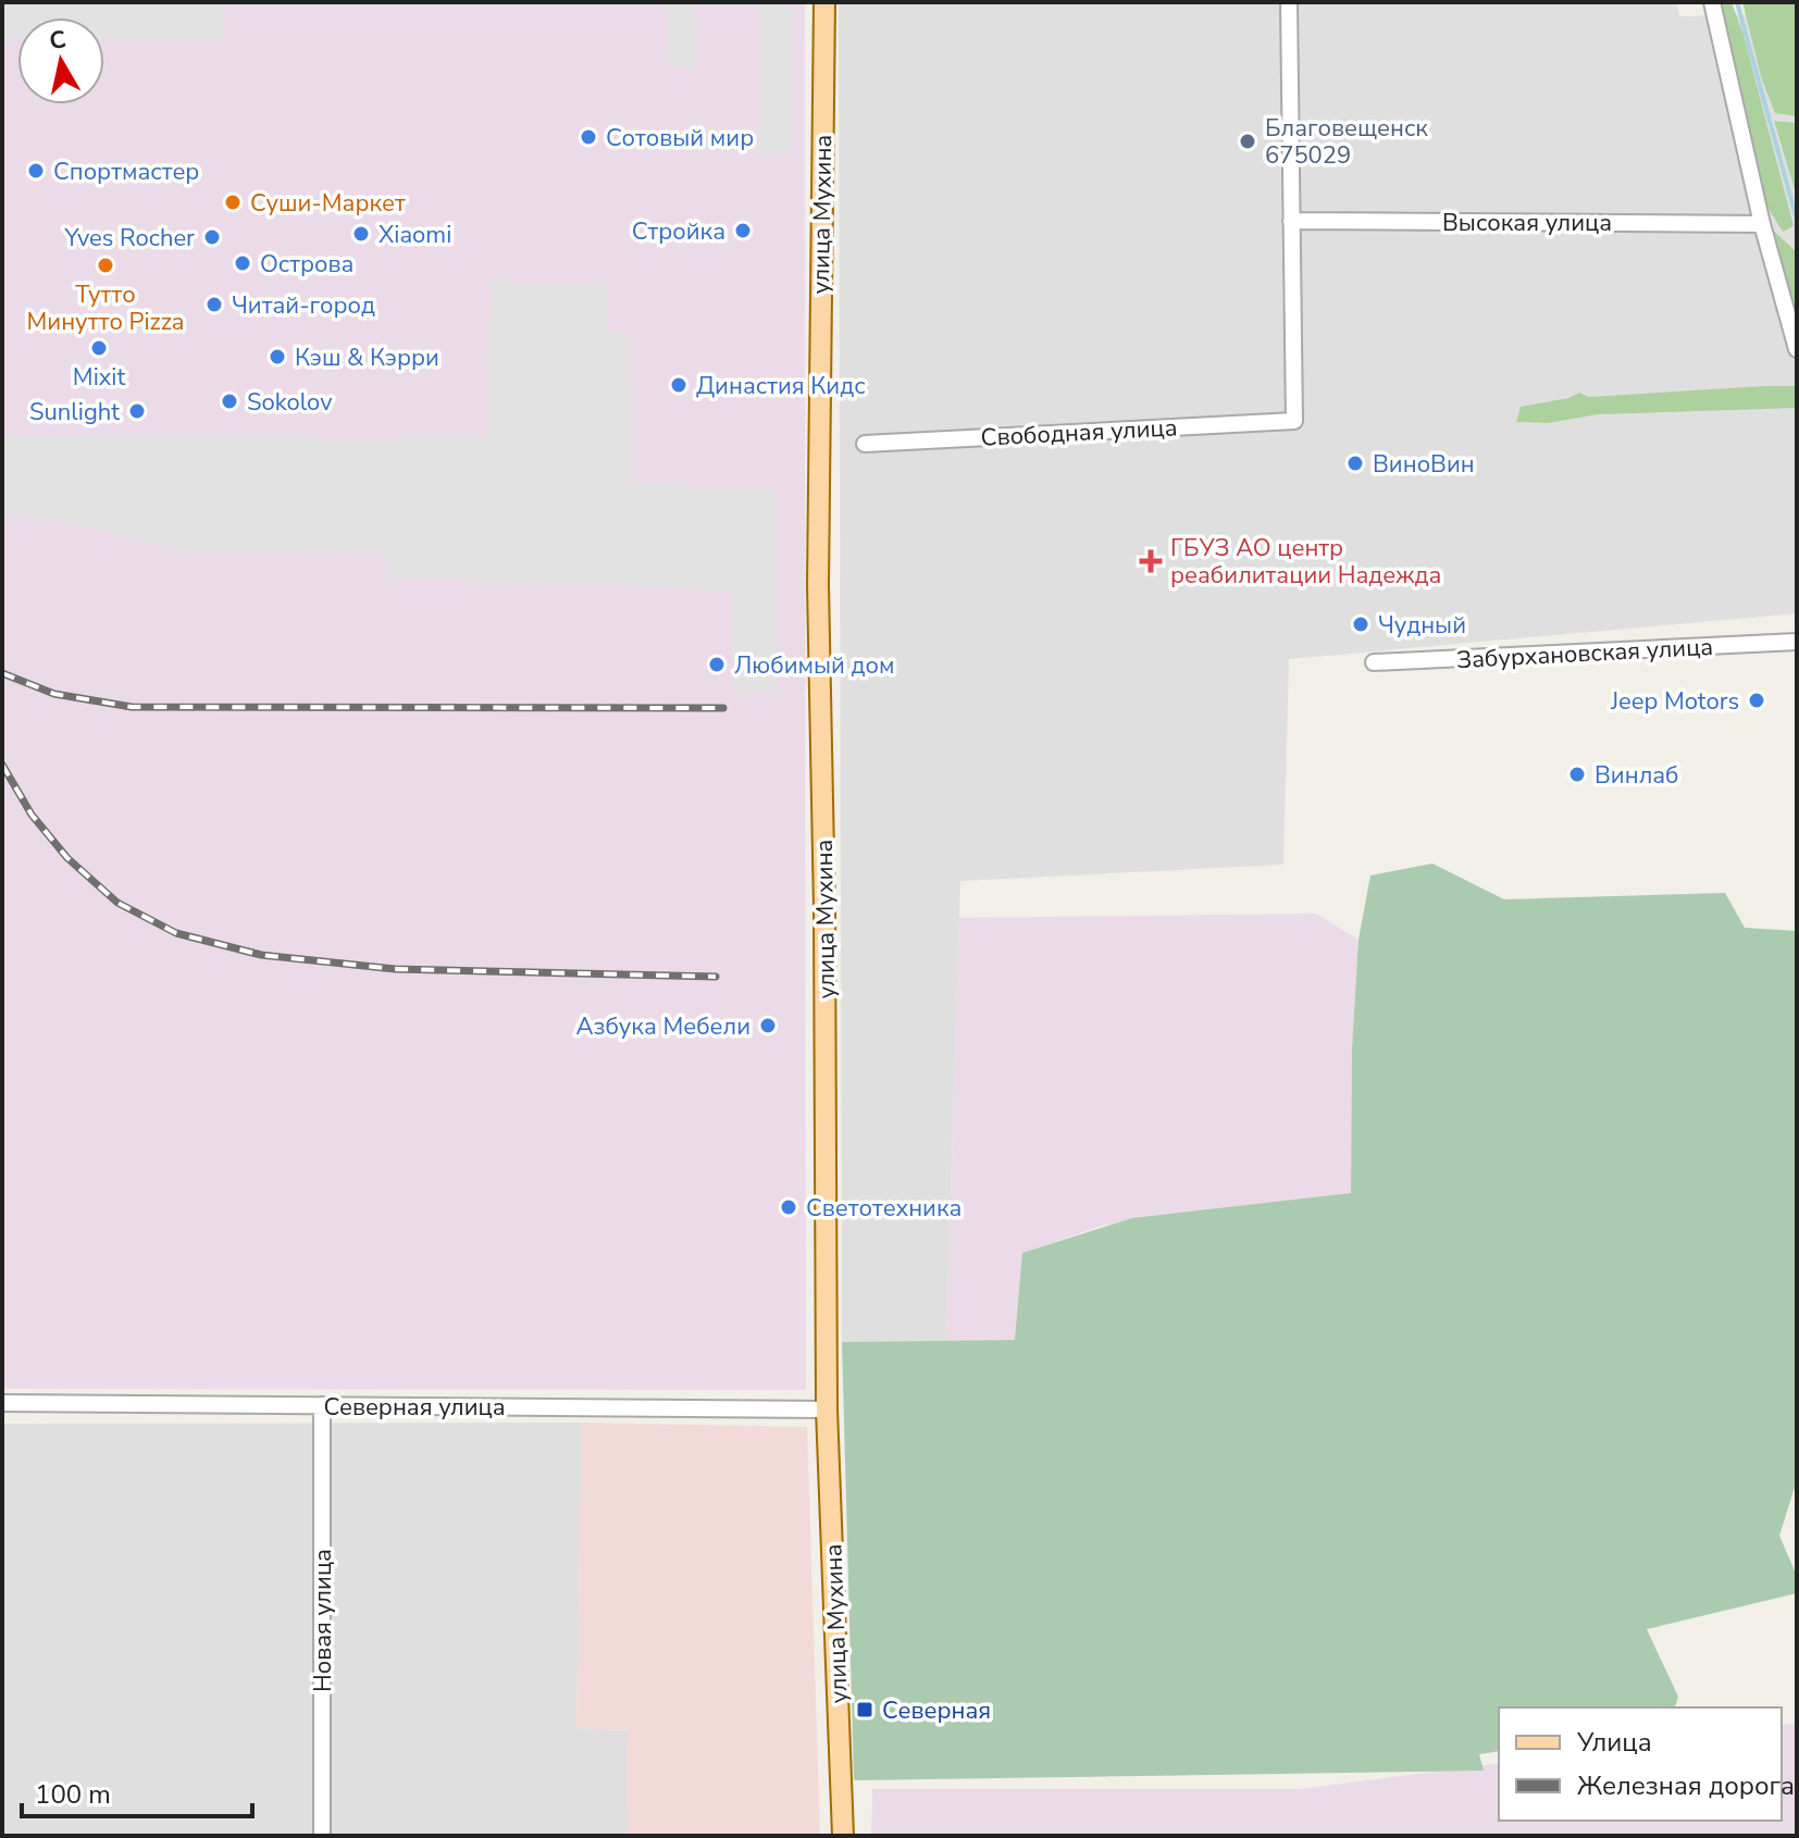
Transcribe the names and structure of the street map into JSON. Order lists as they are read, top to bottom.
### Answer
{
  "streets": {
    "main road": ["улица Мухина"],
    "street": [
      "Высокая улица",
      "Свободная улица",
      "Забурхановская улица",
      "Северная улица",
      "Новая улица"
    ]
  },
  "crossings": [
    ["улица Мухина", "Северная улица"],
    ["Высокая улица", "Свободная улица"],
    ["Северная улица", "Новая улица"]
  ],
  "places": {
    "other": [
      "Сотовый мир",
      "Благовещенск 675029",
      "Спортмастер",
      "Суши-Маркет",
      "Стройка",
      "Xiaomi",
      "Yves Rocher",
      "Острова",
      "Тутто Минутто Pizza",
      "Читай-город",
      "Mixit",
      "Кэш & Кэрри",
      "Династия Кидс",
      "Sokolov",
      "Sunlight",
      "ВиноВин",
      "Чудный",
      "Любимый дом",
      "Jeep Motors",
      "Винлаб",
      "Азбука Мебели",
      "Светотехника"
    ],
    "health": ["ГБУЗ АО центр реабилитации Надежда"],
    "transit": ["Северная"]
  },
  "legend": ["Улица", "Железная дорога"],
  "scale_bar": "100 m",
  "north": "top"
}
